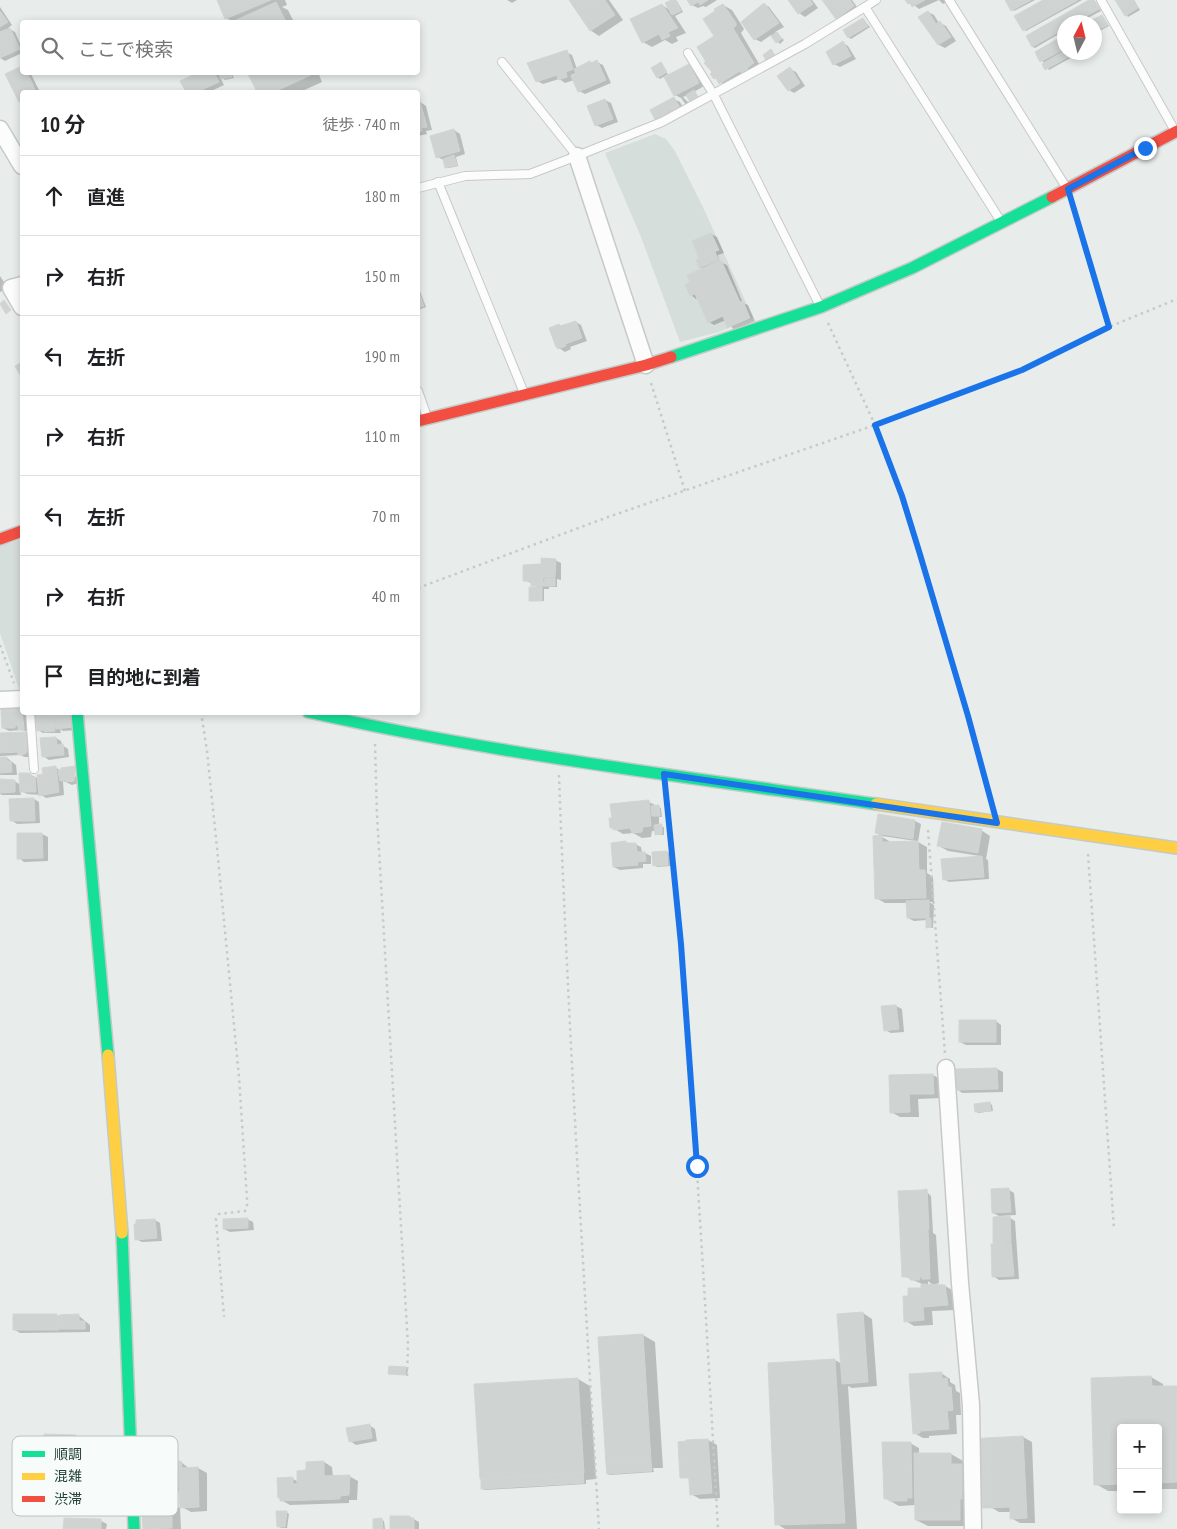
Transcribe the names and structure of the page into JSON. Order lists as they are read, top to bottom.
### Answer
{
  "legend": ["順調", "混雑", "渋滞"],
  "north": "top",
  "page": {
    "search": "ここで検索",
    "heading": ["10 分", "徒歩 · 740 m"],
    "list": [
      ["直進", "180 m"],
      ["右折", "150 m"],
      ["左折", "190 m"],
      ["右折", "110 m"],
      ["左折", "70 m"],
      ["右折", "40 m"],
      "目的地に到着"
    ],
    "map_buttons": ["+", "−"]
  }
}
